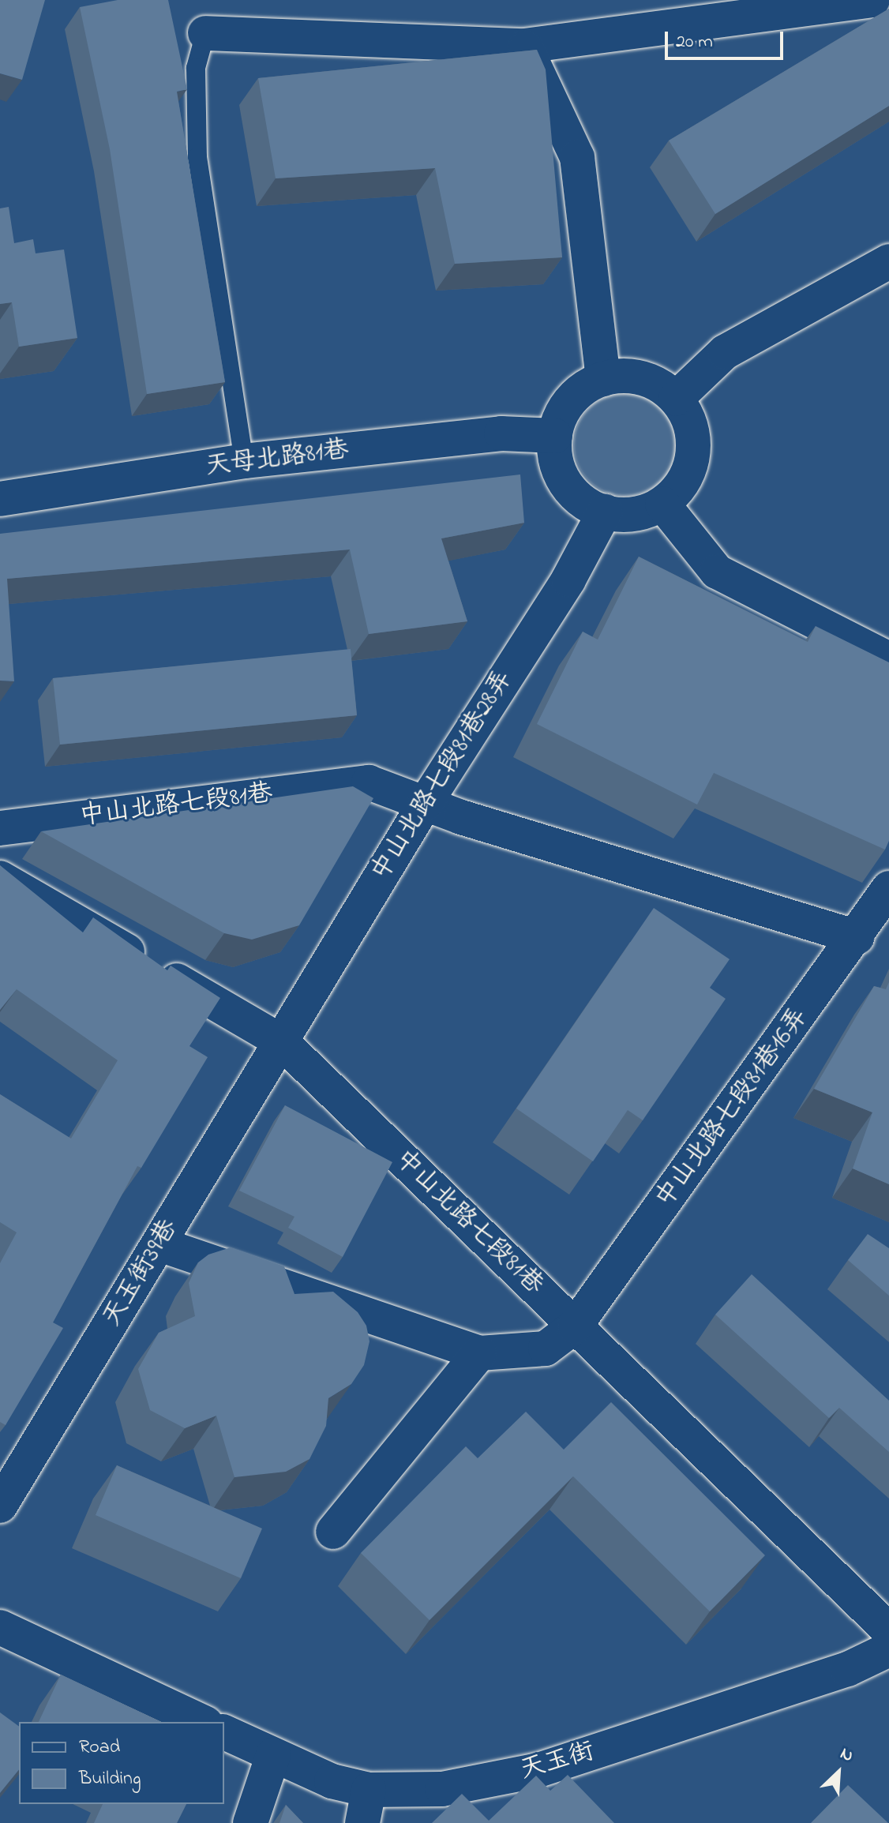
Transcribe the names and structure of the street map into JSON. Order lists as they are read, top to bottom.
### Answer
{
  "streets": {
    "street": [
      "天母北路81巷",
      "中山北路七段81巷28弄",
      "中山北路七段81巷",
      "中山北路七段81巷16弄",
      "天玉街39巷",
      "天玉街"
    ]
  },
  "crossings": [
    ["天母北路81巷", "中山北路七段81巷28弄"],
    ["中山北路七段81巷28弄", "中山北路七段81巷"],
    ["中山北路七段81巷28弄", "天玉街39巷"],
    ["中山北路七段81巷", "中山北路七段81巷16弄"],
    ["中山北路七段81巷", "天玉街39巷"]
  ],
  "legend": ["Road", "Building"],
  "scale_bar": "20 m",
  "north": "top right"
}
